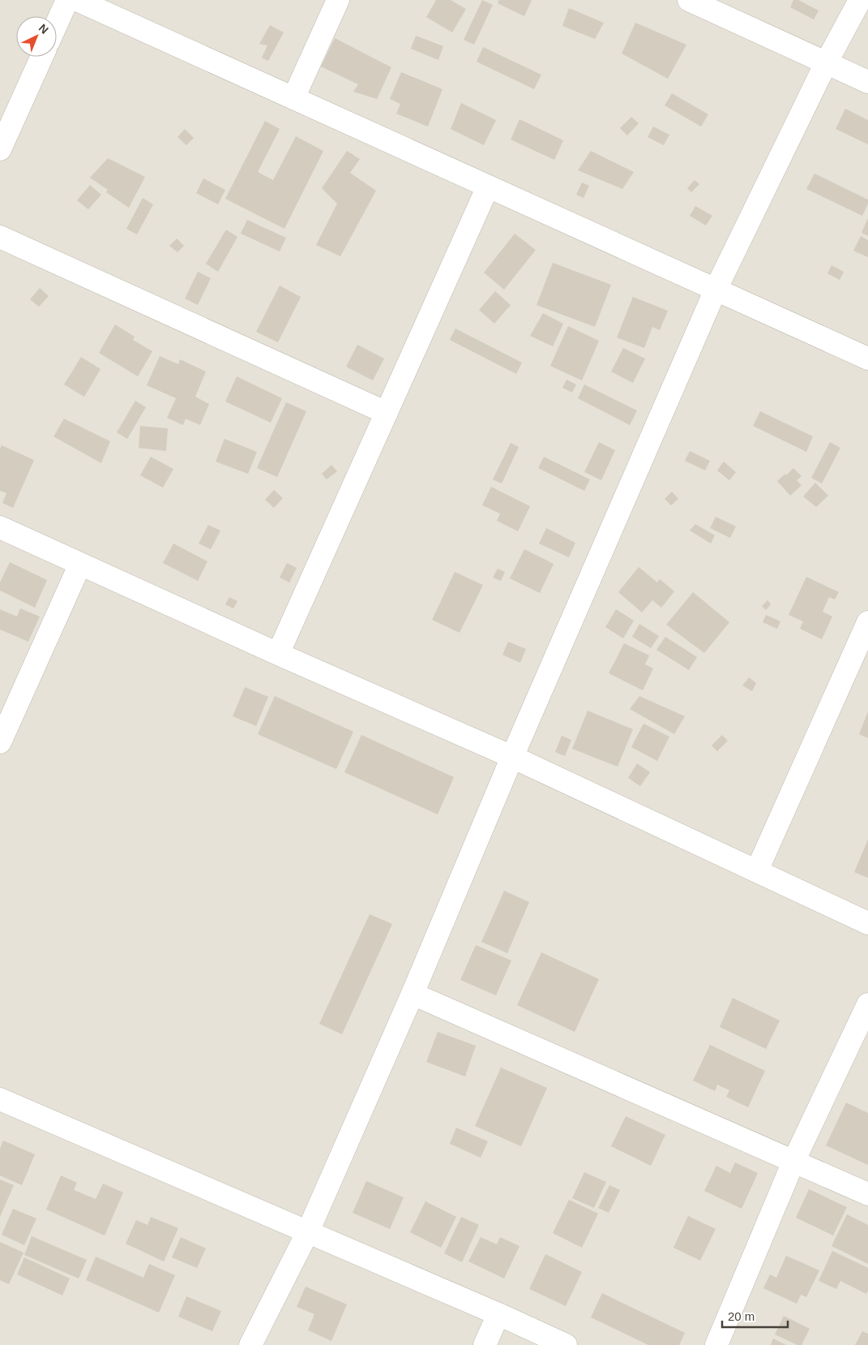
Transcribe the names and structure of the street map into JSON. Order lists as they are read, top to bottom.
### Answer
{
  "scale_bar": "20 m",
  "north": "top right"
}
